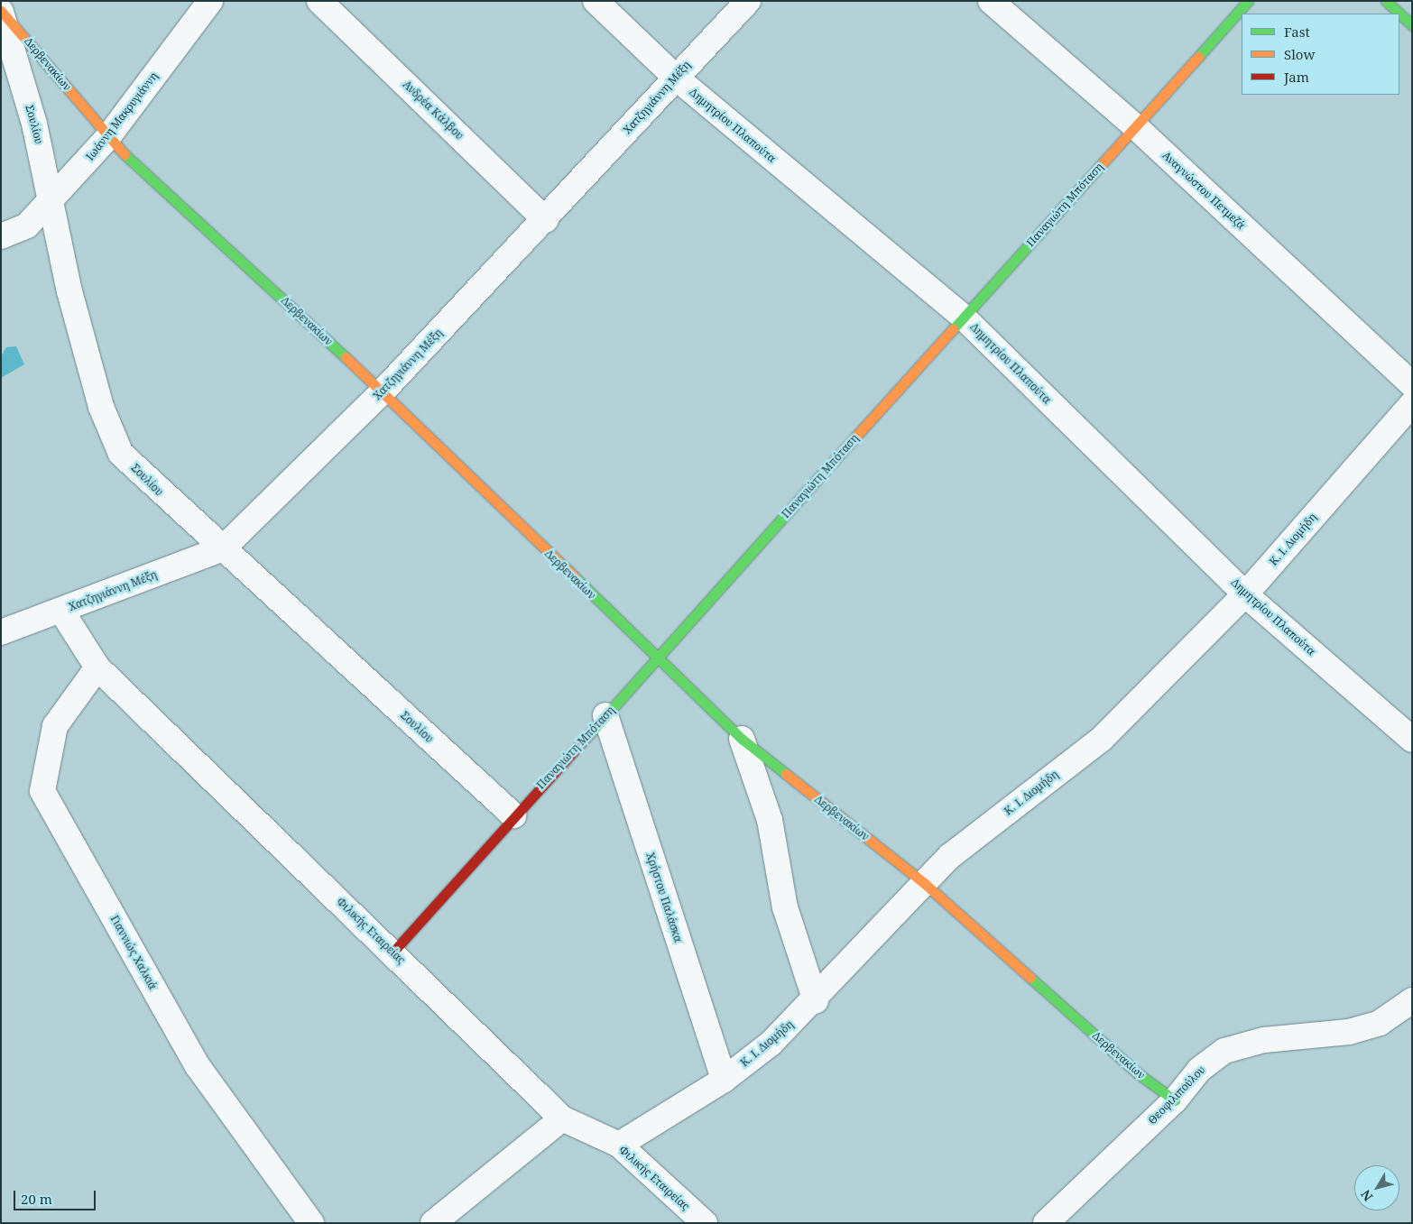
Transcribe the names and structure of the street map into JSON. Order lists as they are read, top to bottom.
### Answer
{
  "streets": {
    "street": [
      "Δερβενακίων",
      "Χατζηγιάννη Μέξη",
      "Ανδρέα Κάλβου",
      "Ιωάννη Μακρυγιάννη",
      "Σουλίου",
      "Δημητρίου Πλαπούτα",
      "Αναγνώστου Πετμεζά",
      "Παναγιώτη Μπόταση",
      "Κ. Ι. Διομήδη",
      "Χρήστου Παλάσκα",
      "Φιλικής Εταιρείας",
      "Γιαννιώς Χαλκιά",
      "Θεοφιλιπούλου"
    ]
  },
  "crossings": [
    ["Δερβενακίων", "Χατζηγιάννη Μέξη"],
    ["Δερβενακίων", "Ιωάννη Μακρυγιάννη"],
    ["Δερβενακίων", "Σουλίου"],
    ["Δερβενακίων", "Παναγιώτη Μπόταση"],
    ["Δερβενακίων", "Κ. Ι. Διομήδη"],
    ["Δερβενακίων", "Θεοφιλιπούλου"],
    ["Χατζηγιάννη Μέξη", "Ανδρέα Κάλβου"],
    ["Χατζηγιάννη Μέξη", "Σουλίου"],
    ["Χατζηγιάννη Μέξη", "Δημητρίου Πλαπούτα"],
    ["Χατζηγιάννη Μέξη", "Φιλικής Εταιρείας"],
    ["Ιωάννη Μακρυγιάννη", "Σουλίου"],
    ["Σουλίου", "Παναγιώτη Μπόταση"],
    ["Δημητρίου Πλαπούτα", "Παναγιώτη Μπόταση"],
    ["Δημητρίου Πλαπούτα", "Κ. Ι. Διομήδη"],
    ["Αναγνώστου Πετμεζά", "Παναγιώτη Μπόταση"],
    ["Παναγιώτη Μπόταση", "Χρήστου Παλάσκα"],
    ["Παναγιώτη Μπόταση", "Φιλικής Εταιρείας"],
    ["Κ. Ι. Διομήδη", "Χρήστου Παλάσκα"],
    ["Κ. Ι. Διομήδη", "Φιλικής Εταιρείας"],
    ["Φιλικής Εταιρείας", "Γιαννιώς Χαλκιά"]
  ],
  "legend": ["Fast", "Slow", "Jam"],
  "scale_bar": "20 m",
  "north": "bottom left"
}
